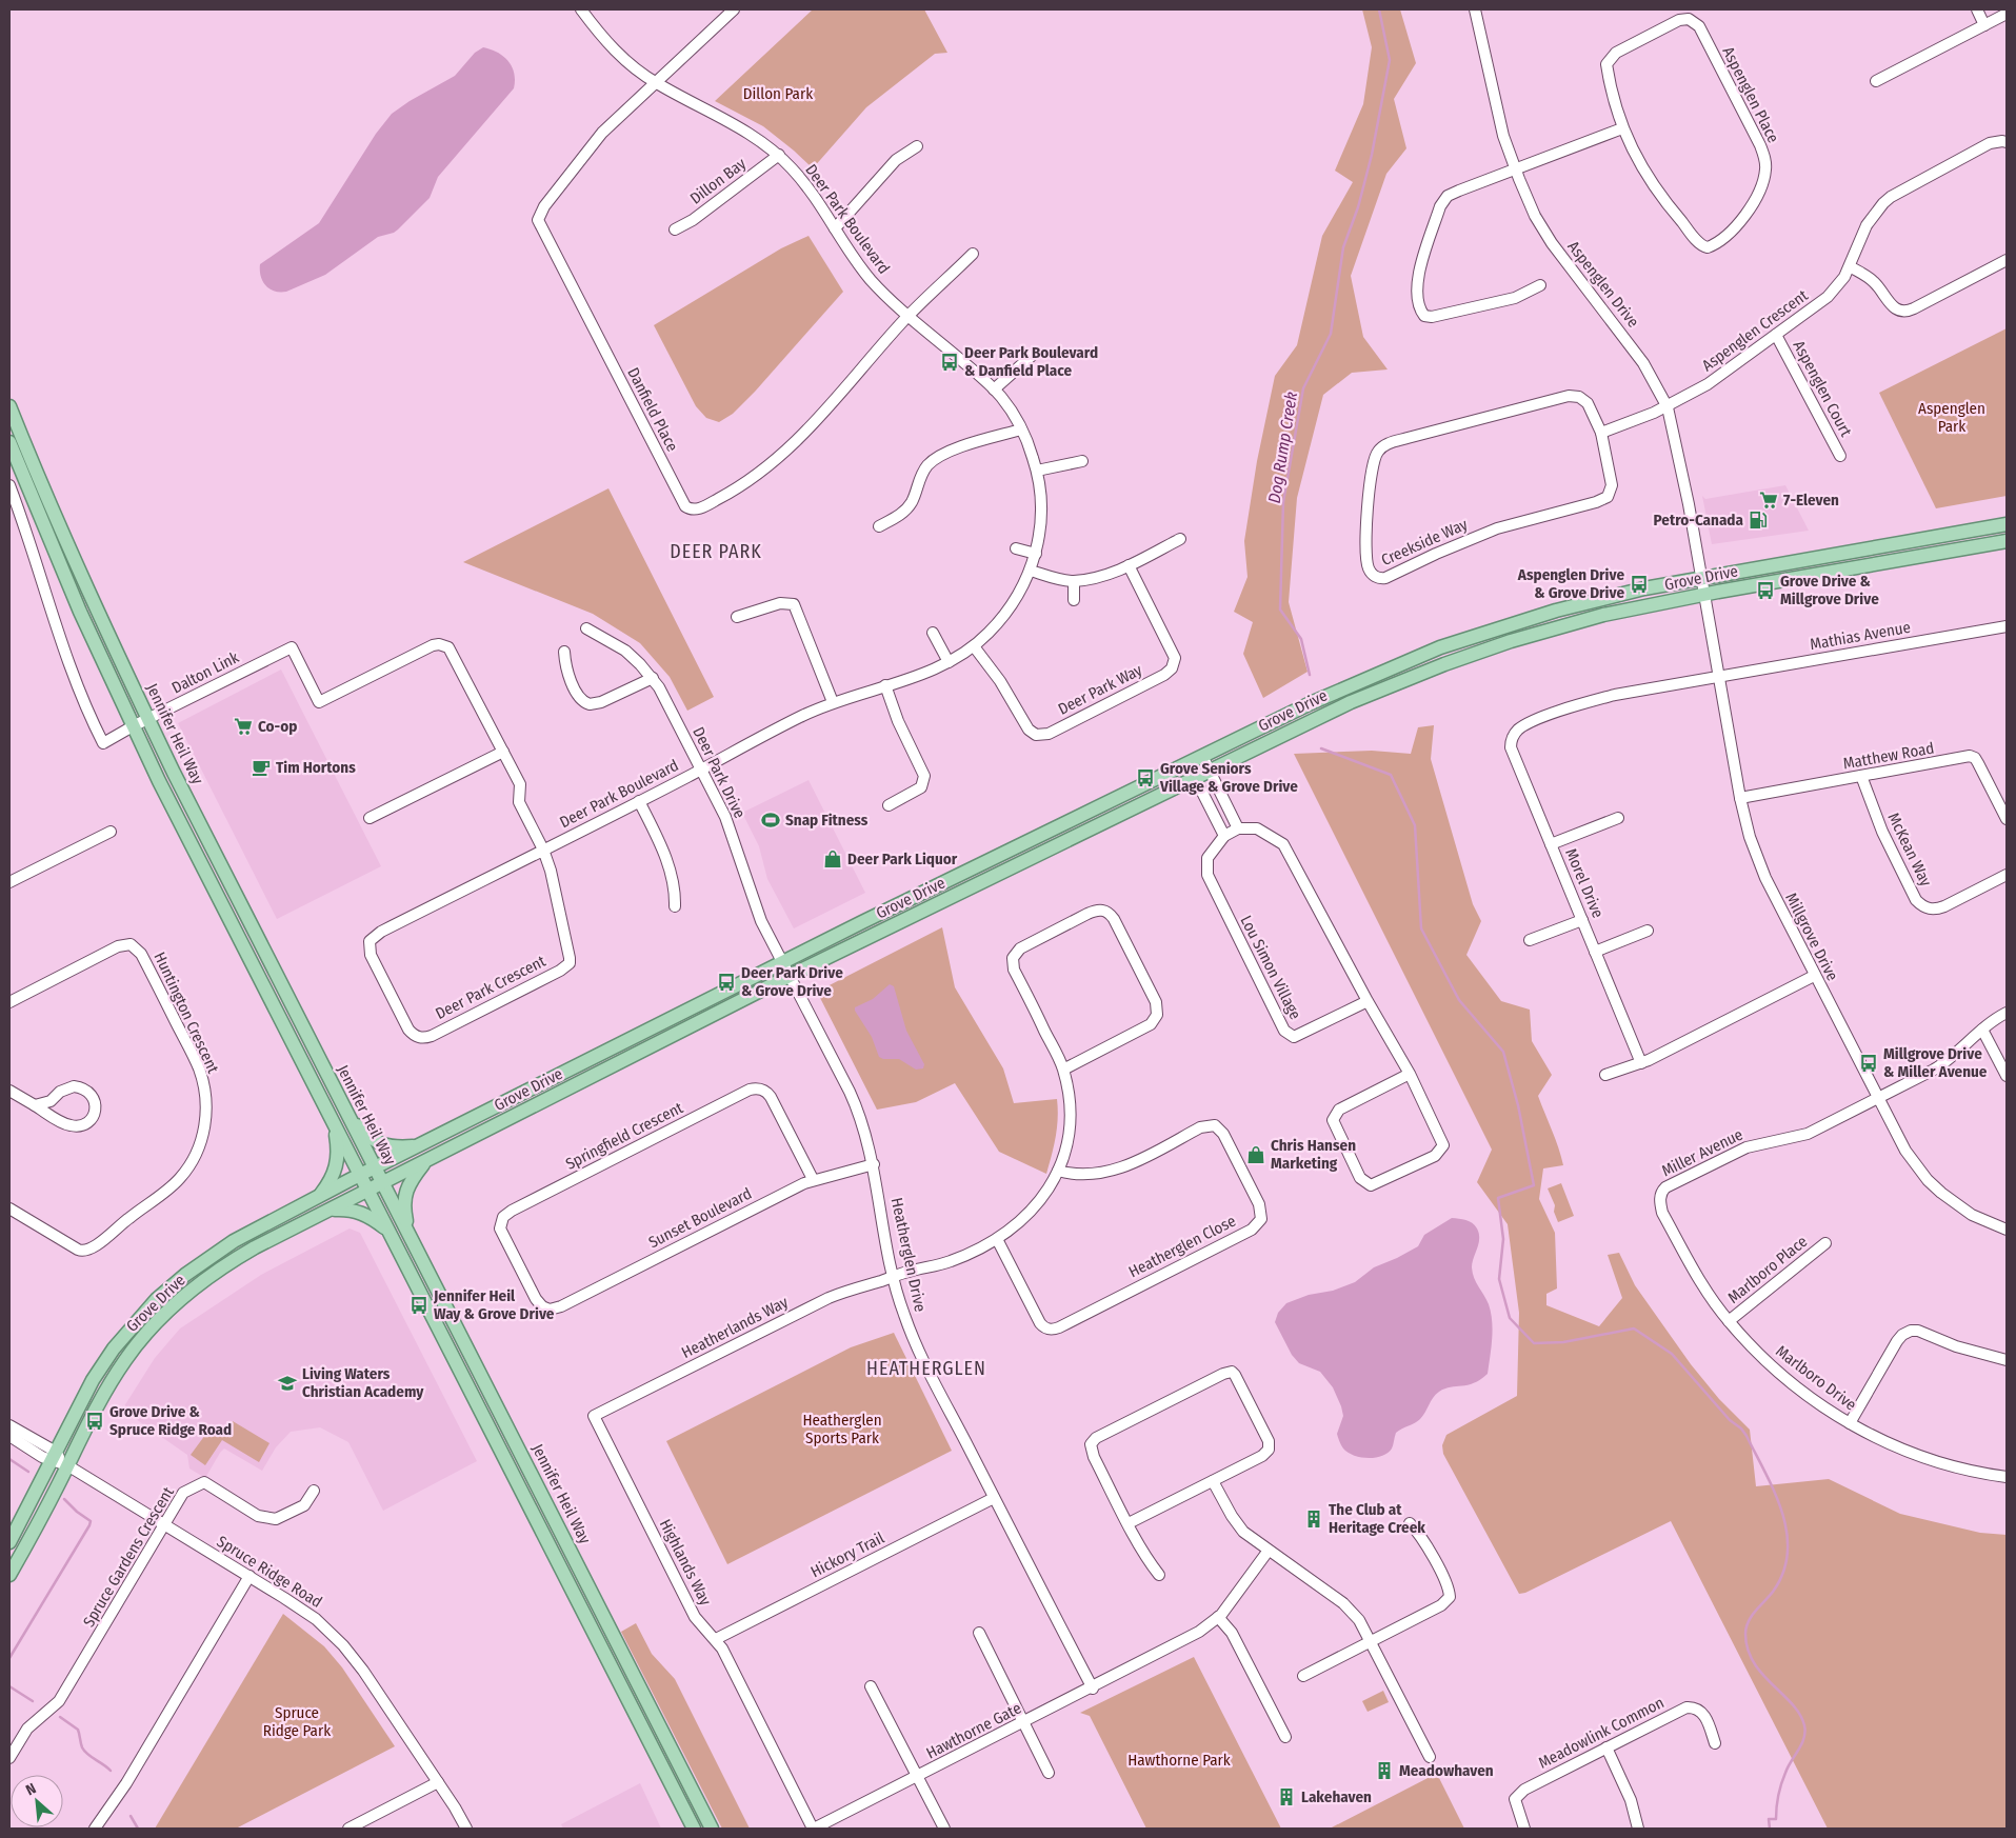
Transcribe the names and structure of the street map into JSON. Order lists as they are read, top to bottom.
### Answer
{
  "streets": {
    "main road": ["Grove Drive", "Jennifer Heil Way"],
    "street": [
      "Aspenglen Place",
      "Dillon Bay",
      "Deer Park Boulevard",
      "Aspenglen Drive",
      "Aspenglen Crescent",
      "Aspenglen Court",
      "Danfield Place",
      "Creekside Way",
      "Mathias Avenue",
      "Dalton Link",
      "Deer Park Way",
      "Matthew Road",
      "Deer Park Drive",
      "McKean Way",
      "Morel Drive",
      "Millgrove Drive",
      "Lou Simon Village",
      "Deer Park Crescent",
      "Huntington Crescent",
      "Springfield Crescent",
      "Miller Avenue",
      "Sunset Boulevard",
      "Heatherglen Close",
      "Heatherglen Drive",
      "Marlboro Place",
      "Heatherlands Way",
      "Marlboro Drive",
      "Hickory Trail",
      "Spruce Gardens Crescent",
      "Highlands Way",
      "Spruce Ridge Road",
      "Hawthorne Gate",
      "Meadowlink Common"
    ]
  },
  "crossings": [
    ["Dillon Bay", "Deer Park Boulevard"],
    ["Deer Park Boulevard", "Danfield Place"],
    ["Deer Park Boulevard", "Deer Park Way"],
    ["Deer Park Boulevard", "Deer Park Drive"],
    ["Deer Park Boulevard", "Deer Park Crescent"],
    ["Aspenglen Drive", "Aspenglen Crescent"],
    ["Aspenglen Drive", "Grove Drive"],
    ["Aspenglen Drive", "Millgrove Drive"],
    ["Aspenglen Crescent", "Aspenglen Court"],
    ["Grove Drive", "Jennifer Heil Way"],
    ["Grove Drive", "Deer Park Drive"],
    ["Grove Drive", "Millgrove Drive"],
    ["Grove Drive", "Heatherglen Drive"],
    ["Grove Drive", "Spruce Ridge Road"],
    ["Mathias Avenue", "Morel Drive"],
    ["Mathias Avenue", "Millgrove Drive"],
    ["Dalton Link", "Jennifer Heil Way"],
    ["Matthew Road", "McKean Way"],
    ["Matthew Road", "Millgrove Drive"],
    ["Deer Park Drive", "Heatherglen Drive"],
    ["Morel Drive", "Millgrove Drive"],
    ["Millgrove Drive", "Miller Avenue"],
    ["Springfield Crescent", "Sunset Boulevard"],
    ["Miller Avenue", "Marlboro Drive"],
    ["Sunset Boulevard", "Heatherglen Drive"],
    ["Heatherglen Close", "Heatherlands Way"],
    ["Heatherglen Drive", "Heatherlands Way"],
    ["Heatherglen Drive", "Hickory Trail"],
    ["Heatherglen Drive", "Hawthorne Gate"],
    ["Marlboro Place", "Marlboro Drive"],
    ["Heatherlands Way", "Highlands Way"],
    ["Hickory Trail", "Highlands Way"],
    ["Spruce Gardens Crescent", "Spruce Ridge Road"],
    ["Highlands Way", "Hawthorne Gate"]
  ],
  "districts": ["DEER PARK", "HEATHERGLEN"],
  "water": ["Dog Rump Creek"],
  "parks": [
    "Dillon Park",
    "Aspenglen Park",
    "Heatherglen Sports Park",
    "Spruce Ridge Park",
    "Hawthorne Park"
  ],
  "places": {
    "bus stop": [
      "Deer Park Boulevard & Danfield Place",
      "Aspenglen Drive & Grove Drive",
      "Grove Drive & Millgrove Drive",
      "Grove Seniors Village & Grove Drive",
      "Deer Park Drive & Grove Drive",
      "Millgrove Drive & Miller Avenue",
      "Jennifer Heil Way & Grove Drive",
      "Grove Drive & Spruce Ridge Road"
    ],
    "supermarket": ["7-Eleven", "Co-op"],
    "fuel station": ["Petro-Canada"],
    "cafe": ["Tim Hortons"],
    "sports": ["Snap Fitness"],
    "shop": ["Deer Park Liquor", "Chris Hansen Marketing"],
    "school or university": ["Living Waters Christian Academy"],
    "building": ["The Club at Heritage Creek", "Meadowhaven", "Lakehaven"]
  },
  "north": "top left"
}
